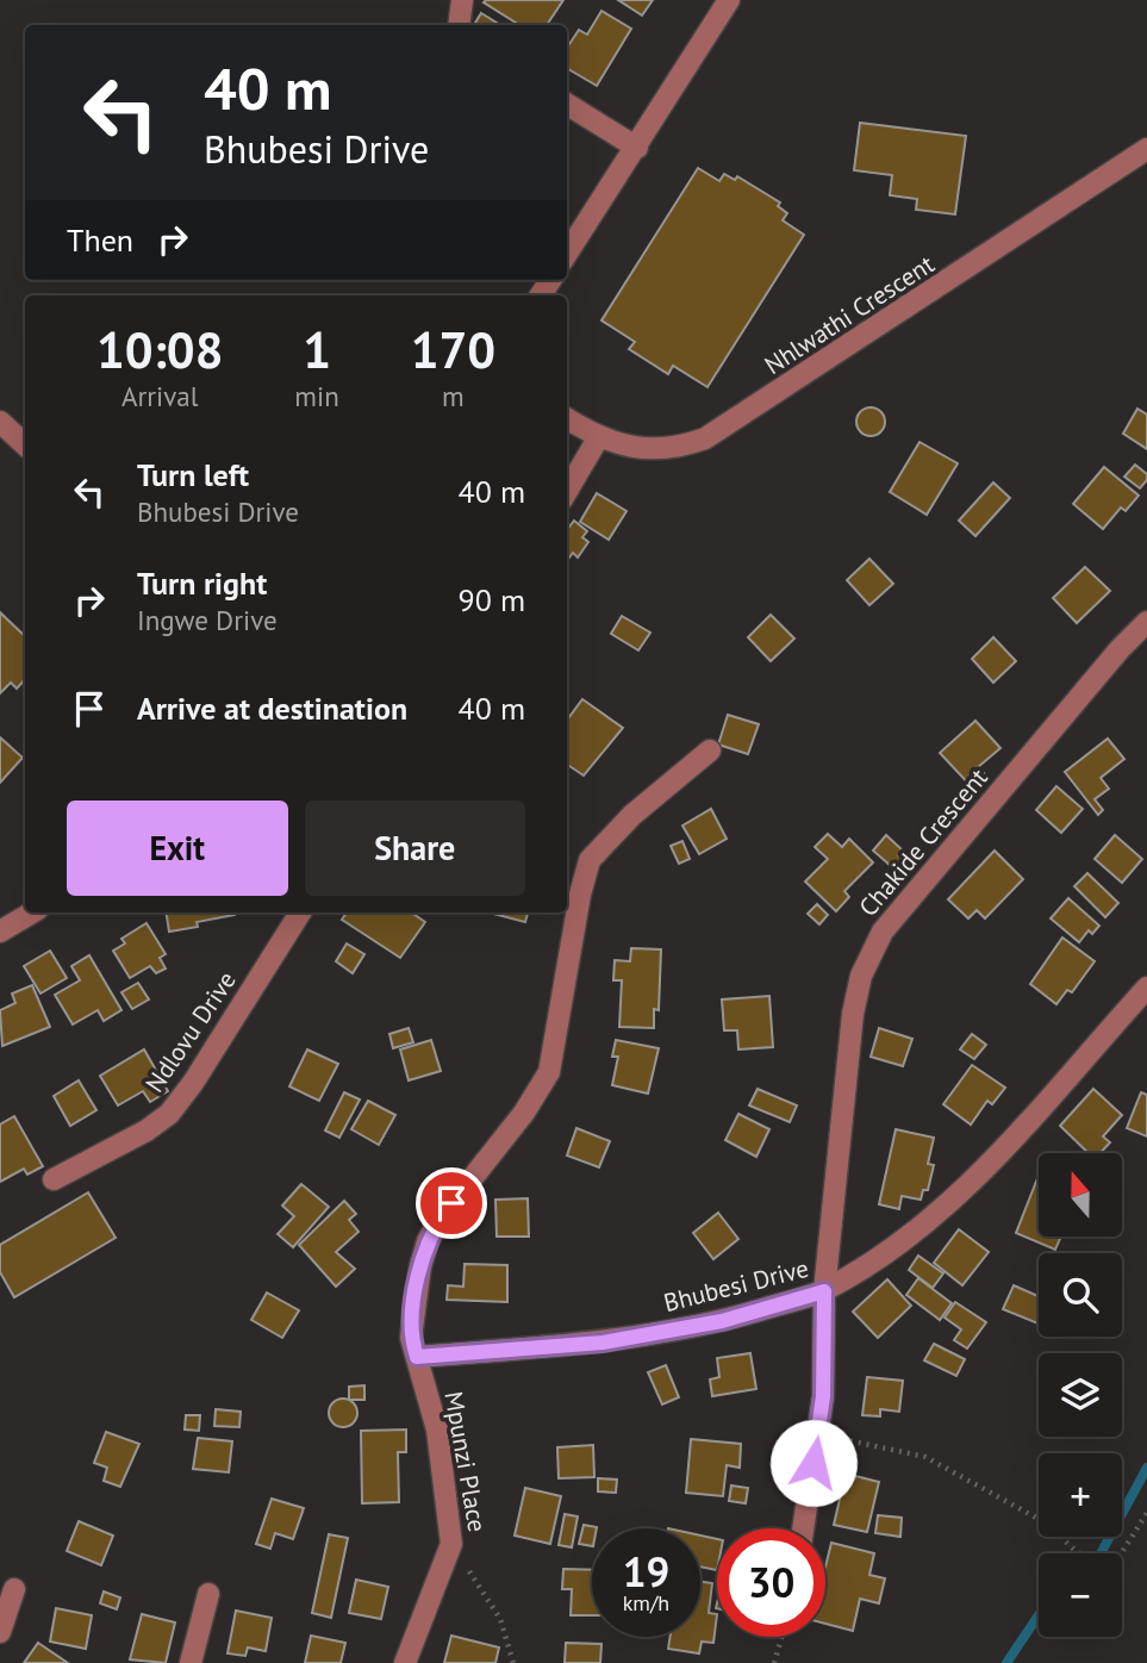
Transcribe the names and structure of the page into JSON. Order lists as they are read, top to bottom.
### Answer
{
  "streets": {
    "street": [
      "Nhlwathi Crescent",
      "Chakide Crescent",
      "Ndlovu Drive",
      "Bhubesi Drive",
      "Mpunzi Place"
    ]
  },
  "crossings": [
    ["Chakide Crescent", "Bhubesi Drive"],
    ["Bhubesi Drive", "Mpunzi Place"]
  ],
  "north": "top",
  "page": {
    "turn": ["40 m", "Bhubesi Drive"],
    "then": "Then",
    "eta": [
      "10:08",
      "Arrival",
      "1",
      "min",
      "170",
      "m"
    ],
    "list": [
      {
        "name": "Turn left",
        "note": "Bhubesi Drive",
        "value": "40 m"
      },
      {
        "name": "Turn right",
        "note": "Ingwe Drive",
        "value": "90 m"
      },
      {
        "name": "Arrive at destination",
        "value": "40 m"
      }
    ],
    "buttons": ["Exit", "Share"],
    "map_buttons": ["+", "−"],
    "speed": "19 km/h",
    "limit": "30"
  }
}
